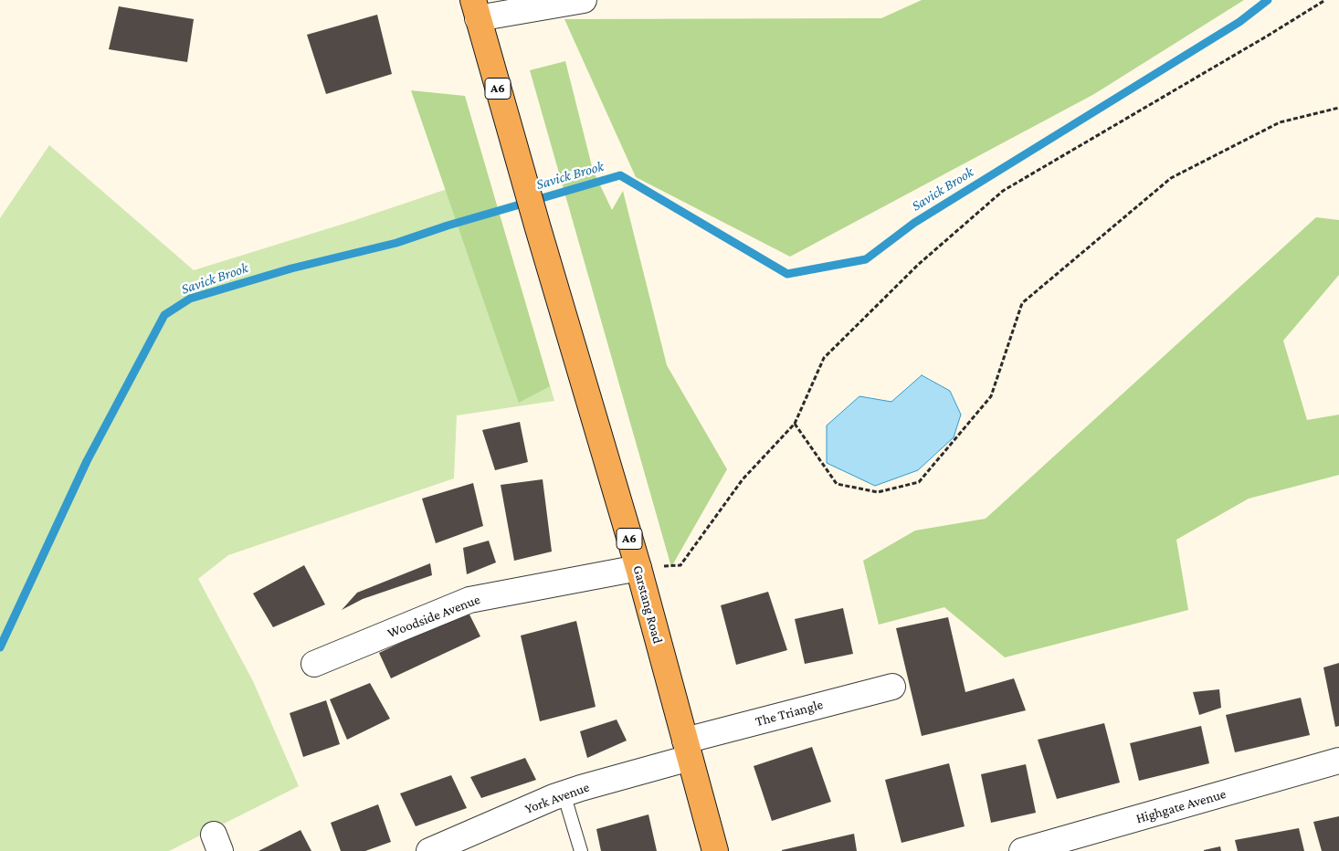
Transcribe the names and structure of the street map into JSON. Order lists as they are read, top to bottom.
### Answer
{
  "streets": {
    "highway": ["A6", "Garstang Road"],
    "street": [
      "Woodside Avenue",
      "The Triangle",
      "York Avenue",
      "Highgate Avenue"
    ]
  },
  "crossings": [
    ["Garstang Road", "Woodside Avenue"],
    ["Garstang Road", "The Triangle"],
    ["Garstang Road", "York Avenue"],
    ["The Triangle", "York Avenue"]
  ],
  "water": ["Savick Brook"]
}
